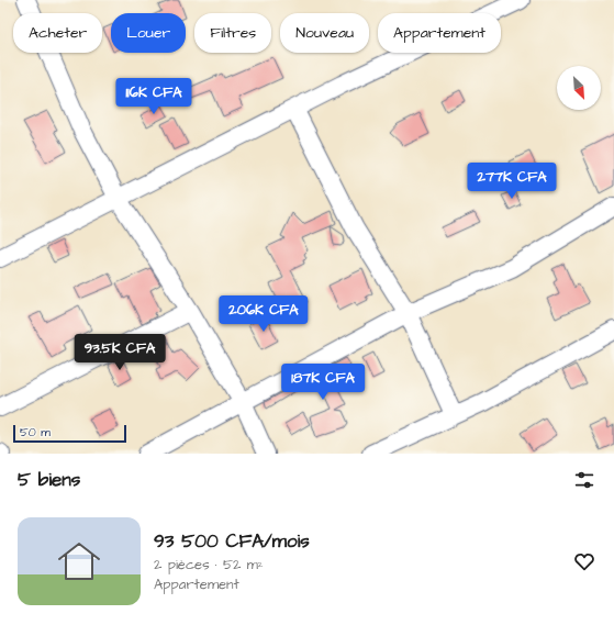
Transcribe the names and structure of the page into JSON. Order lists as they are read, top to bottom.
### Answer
{
  "scale_bar": "50 m",
  "north": "bottom right",
  "page": {
    "chip": [
      "Acheter",
      "Louer",
      "Filtres",
      "Nouveau",
      "Appartement"
    ],
    "price": [
      "116K CFA",
      "277K CFA",
      "206K CFA",
      "93.5K CFA",
      "187K CFA"
    ],
    "scale": "50 m",
    "heading": "5 biens",
    "list": [
      {
        "name": "93 500 CFA/mois",
        "note": "2 pièces · 52 m² · Appartement"
      }
    ]
  }
}
